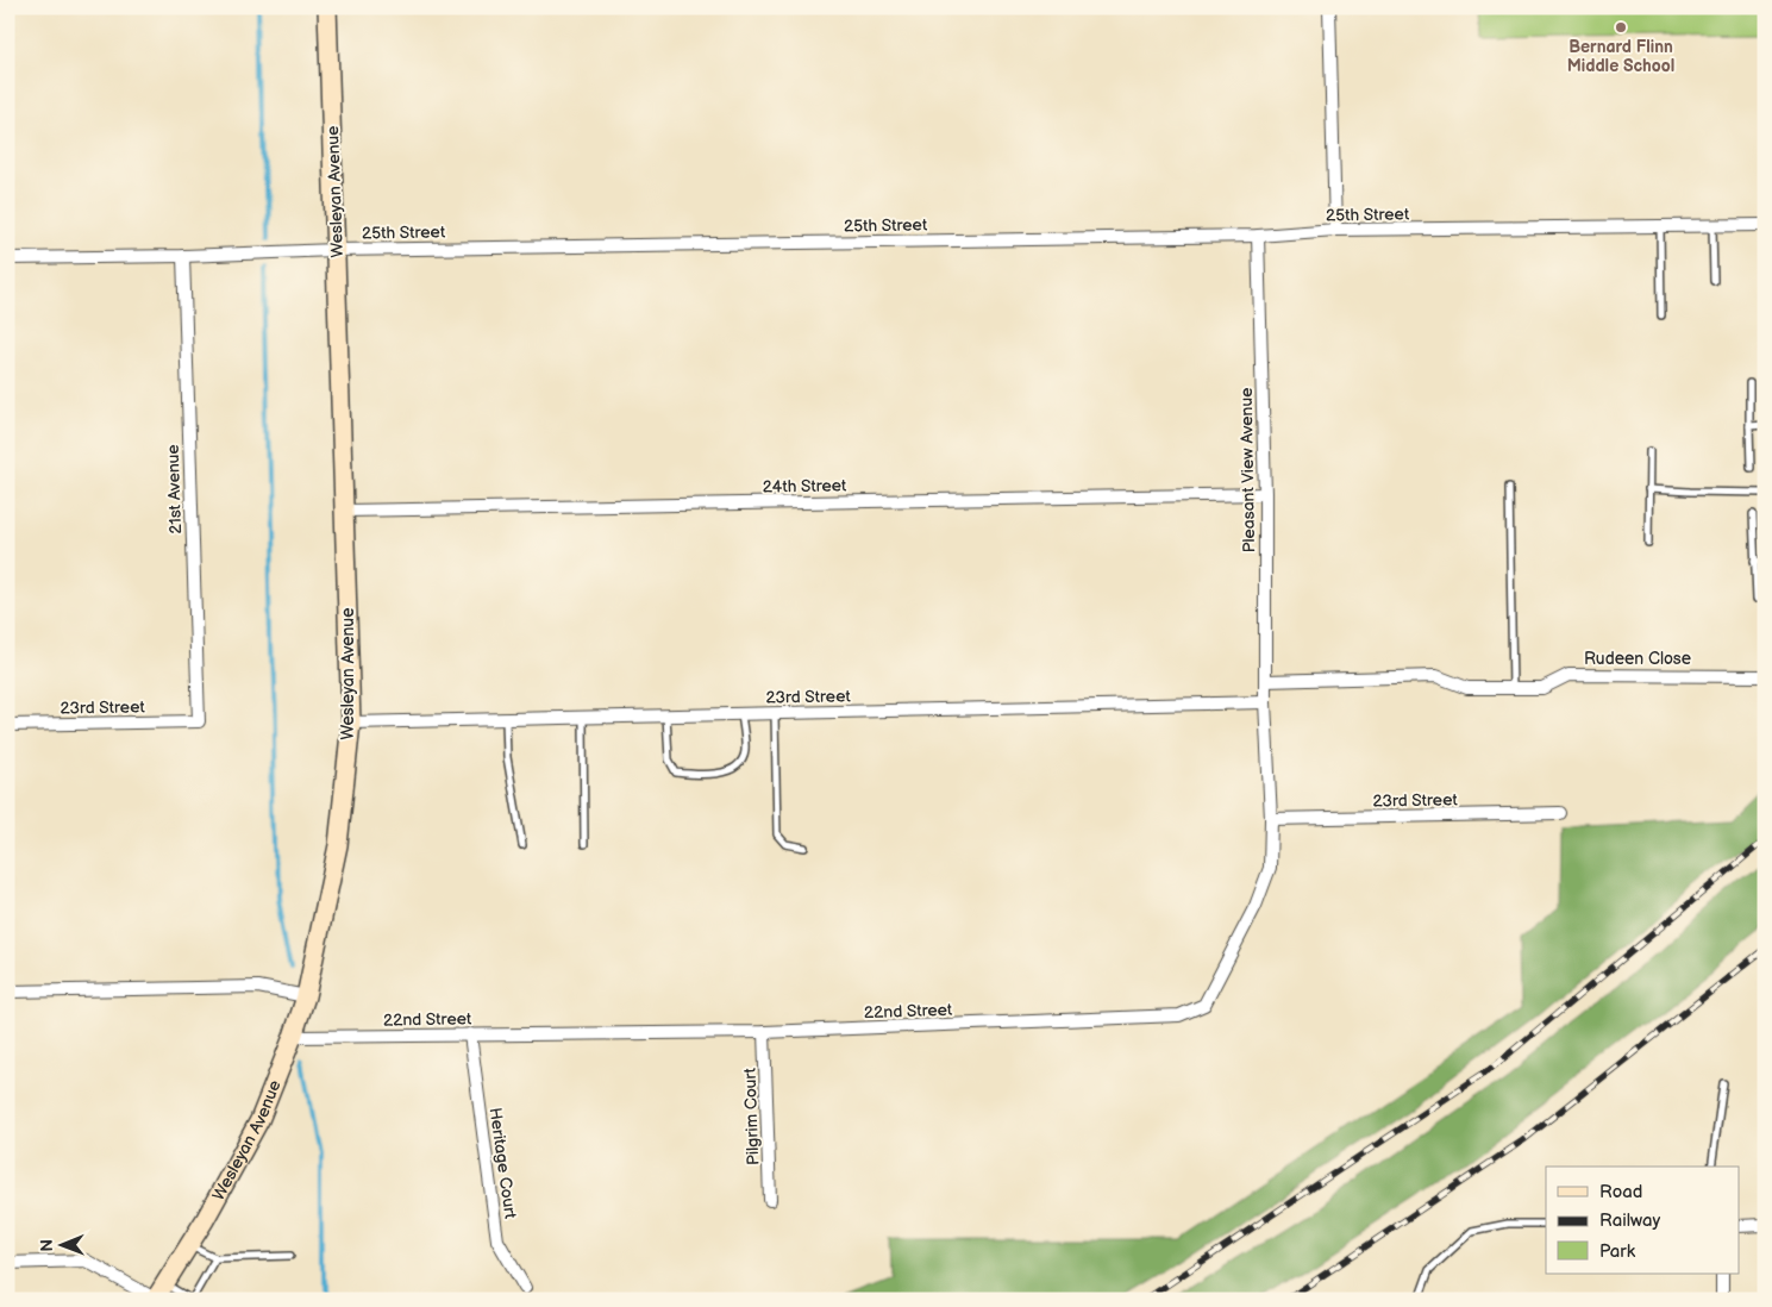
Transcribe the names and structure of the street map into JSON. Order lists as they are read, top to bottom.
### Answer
{
  "streets": {
    "street": [
      "Wesleyan Avenue",
      "25th Street",
      "Pleasant View Avenue",
      "24th Street",
      "21st Avenue",
      "Rudeen Close",
      "23rd Street",
      "22nd Street",
      "Pilgrim Court",
      "Heritage Court"
    ]
  },
  "crossings": [
    ["Wesleyan Avenue", "25th Street"],
    ["Wesleyan Avenue", "24th Street"],
    ["Wesleyan Avenue", "23rd Street"],
    ["Wesleyan Avenue", "22nd Street"],
    ["25th Street", "Pleasant View Avenue"],
    ["25th Street", "21st Avenue"],
    ["Pleasant View Avenue", "24th Street"],
    ["Pleasant View Avenue", "Rudeen Close"],
    ["Pleasant View Avenue", "23rd Street"],
    ["Pleasant View Avenue", "22nd Street"],
    ["21st Avenue", "23rd Street"],
    ["23rd Street", "22nd Street"],
    ["22nd Street", "Pilgrim Court"],
    ["22nd Street", "Heritage Court"]
  ],
  "places": ["Bernard Flinn Middle School"],
  "legend": ["Road", "Railway", "Park"],
  "north": "left"
}
